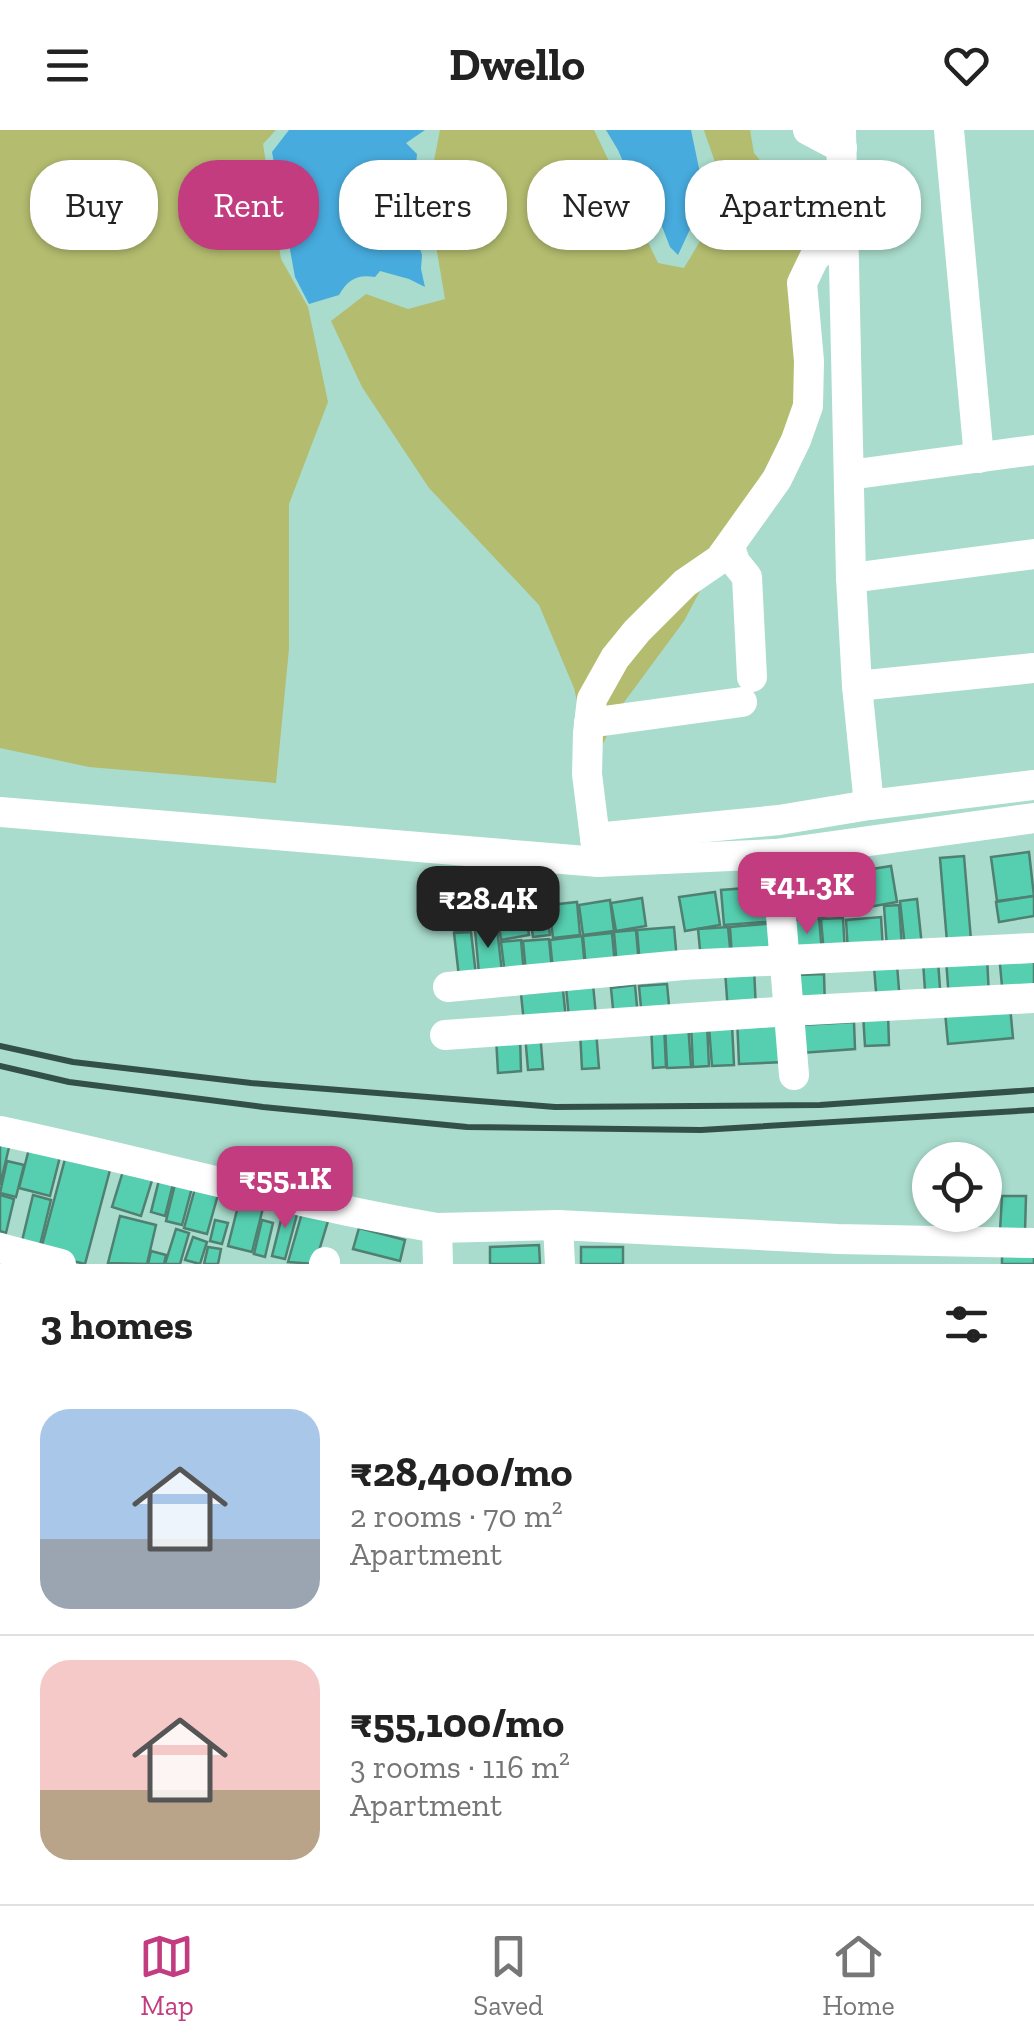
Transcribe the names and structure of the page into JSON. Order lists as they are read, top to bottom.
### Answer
{
  "page": {
    "header": "Dwello",
    "chip": [
      "Buy",
      "Rent",
      "Filters",
      "New",
      "Apartment"
    ],
    "price": ["₹41.3K", "₹28.4K", "₹55.1K"],
    "heading": "3 homes",
    "list": [
      {
        "name": "₹28,400/mo",
        "note": "2 rooms · 70 m² · Apartment"
      },
      {
        "name": "₹55,100/mo",
        "note": "3 rooms · 116 m² · Apartment"
      }
    ],
    "tabs": ["Map", "Saved", "Home"]
  }
}
